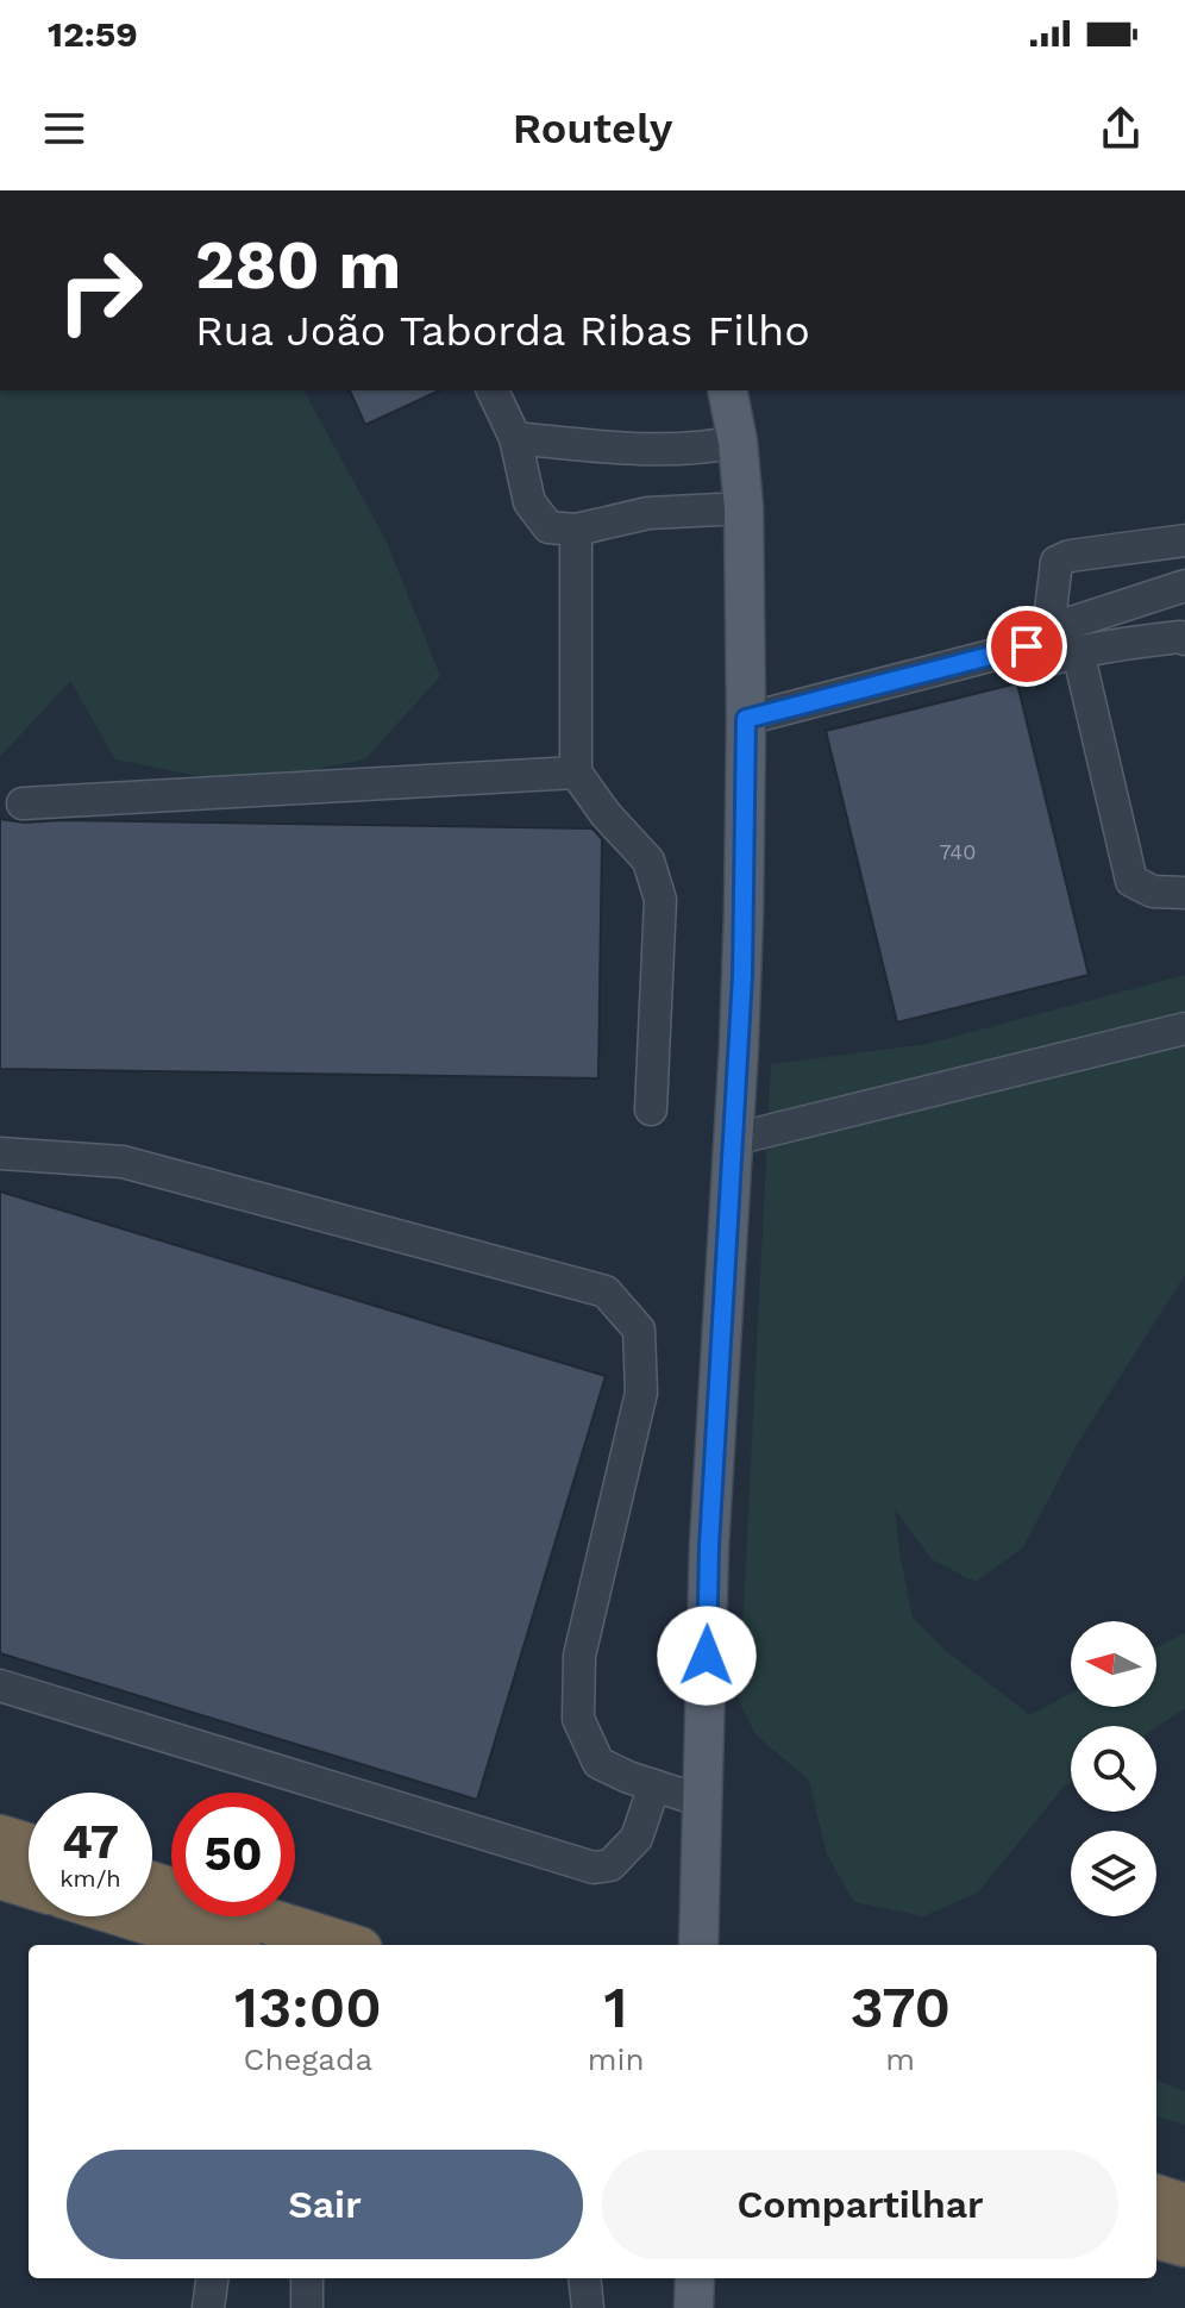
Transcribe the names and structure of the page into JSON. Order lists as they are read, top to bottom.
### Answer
{
  "house_numbers": ["740"],
  "north": "left",
  "page": {
    "status": "12:59",
    "header": "Routely",
    "turn": ["280 m", "Rua João Taborda Ribas Filho"],
    "speed": "47 km/h",
    "limit": "50",
    "eta": [
      "13:00",
      "Chegada",
      "1",
      "min",
      "370",
      "m"
    ],
    "buttons": ["Sair", "Compartilhar"]
  }
}
